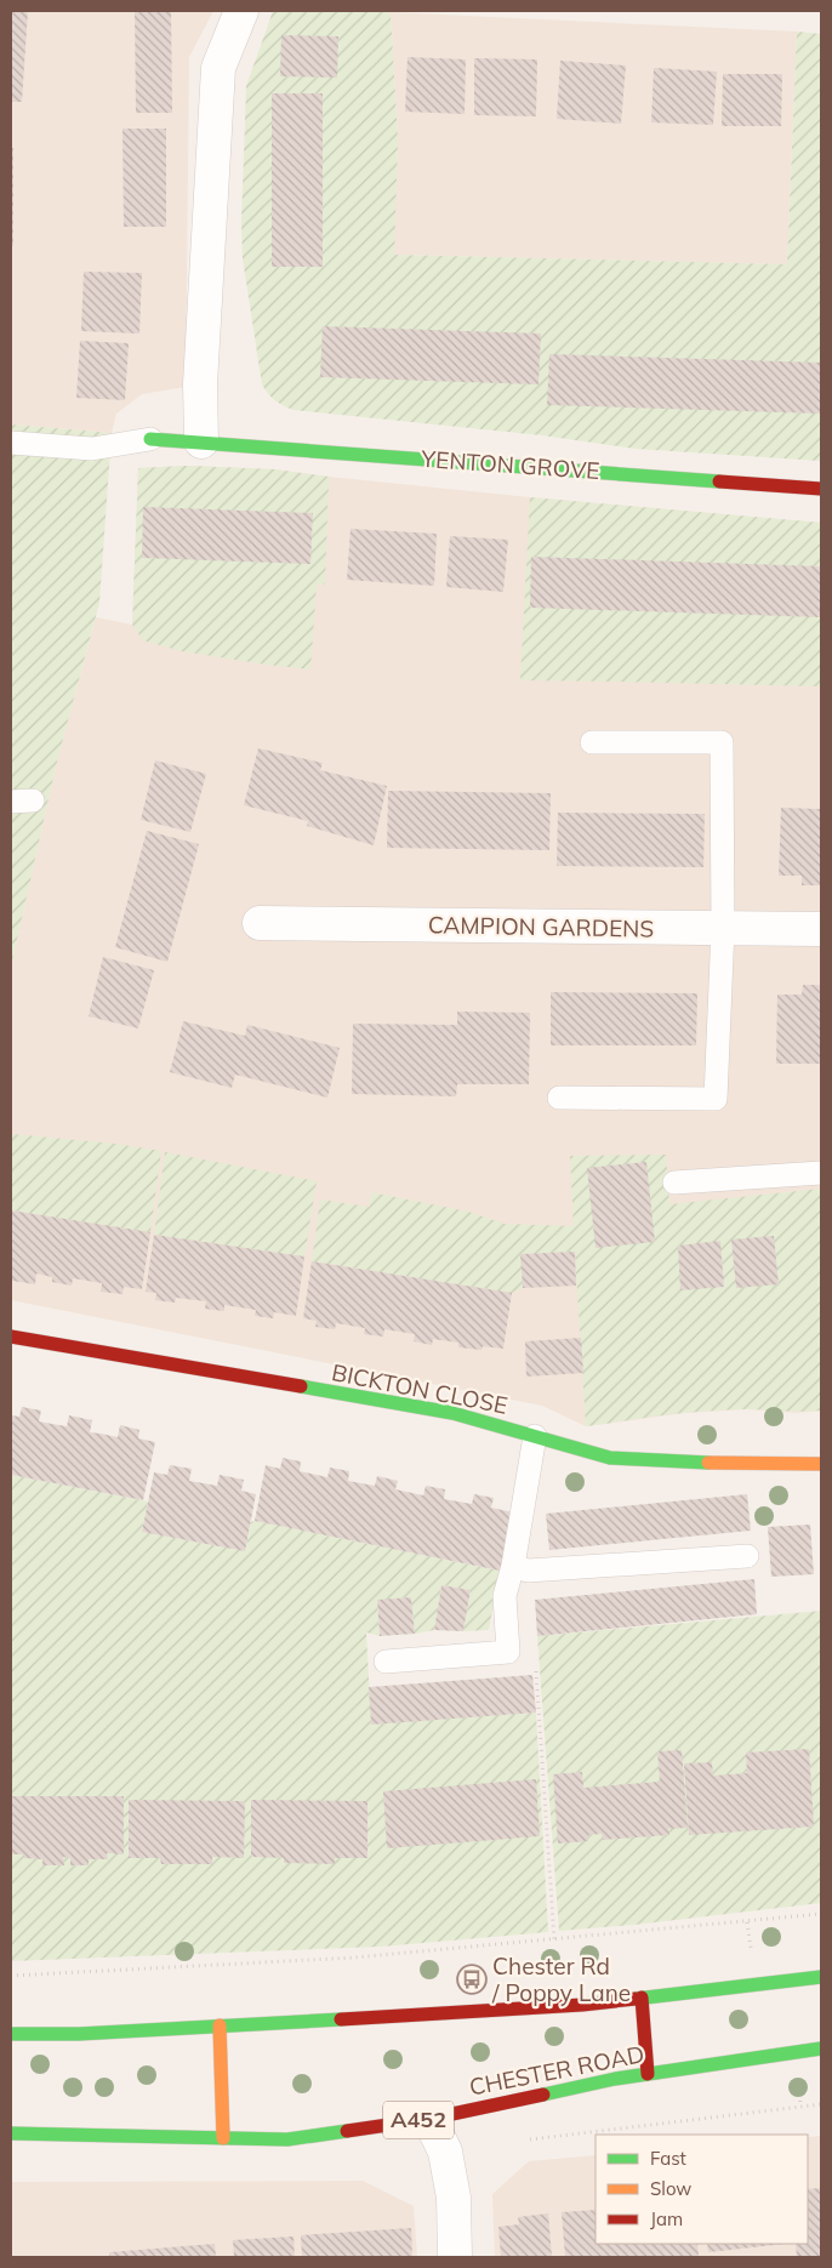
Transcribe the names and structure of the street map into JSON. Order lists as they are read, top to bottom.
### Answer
{
  "streets": {
    "main road": [
      "YENTON GROVE",
      "BICKTON CLOSE",
      "CHESTER ROAD",
      "A452"
    ],
    "street": ["CAMPION GARDENS"]
  },
  "places": {
    "bus stop": ["Chester Rd / Poppy Lane"]
  },
  "legend": ["Fast", "Slow", "Jam"]
}
